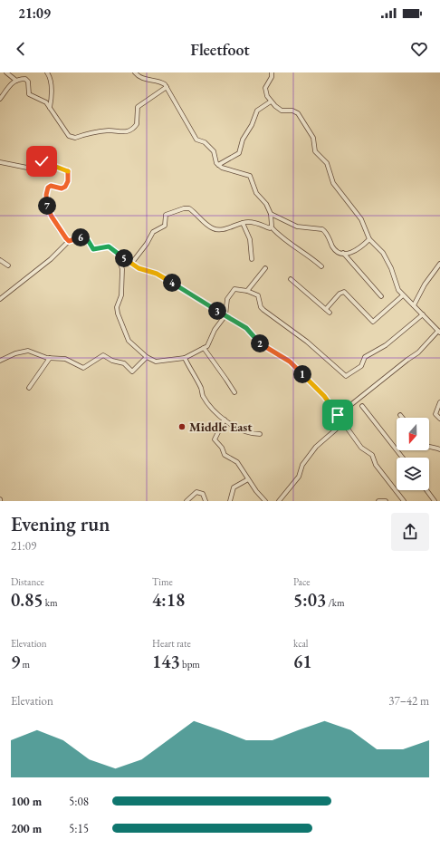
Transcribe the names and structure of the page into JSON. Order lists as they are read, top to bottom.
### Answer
{
  "places": ["Middle East"],
  "north": "bottom",
  "page": {
    "status": "21:09",
    "header": "Fleetfoot",
    "pins": [
      "7",
      "6",
      "5",
      "4",
      "3",
      "2",
      "1"
    ],
    "heading": ["Evening run", "21:09"],
    "stats": [
      ["Distance", "0.85 km"],
      ["Time", "4:18"],
      ["Pace", "5:03 /km"],
      ["Elevation", "9 m"],
      ["Heart rate", "143 bpm"],
      ["kcal", "61"]
    ],
    "chart": ["Elevation", "37–42 m"],
    "list": [
      {
        "name": "100 m",
        "note": "5:08"
      },
      {
        "name": "200 m",
        "note": "5:15"
      }
    ]
  }
}
